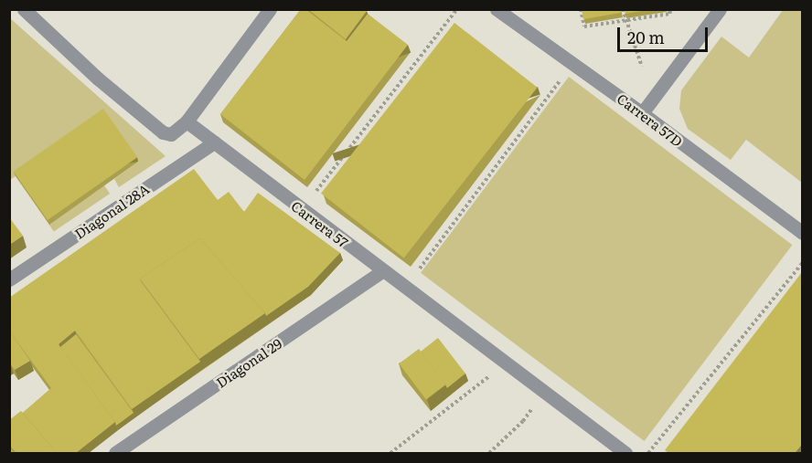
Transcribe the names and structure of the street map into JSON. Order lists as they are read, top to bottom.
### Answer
{
  "streets": {
    "street": [
      "Carrera 57D",
      "Diagonal 28A",
      "Carrera 57",
      "Diagonal 29"
    ]
  },
  "crossings": [
    ["Diagonal 28A", "Carrera 57"],
    ["Carrera 57", "Diagonal 29"]
  ],
  "scale_bar": "20 m"
}
